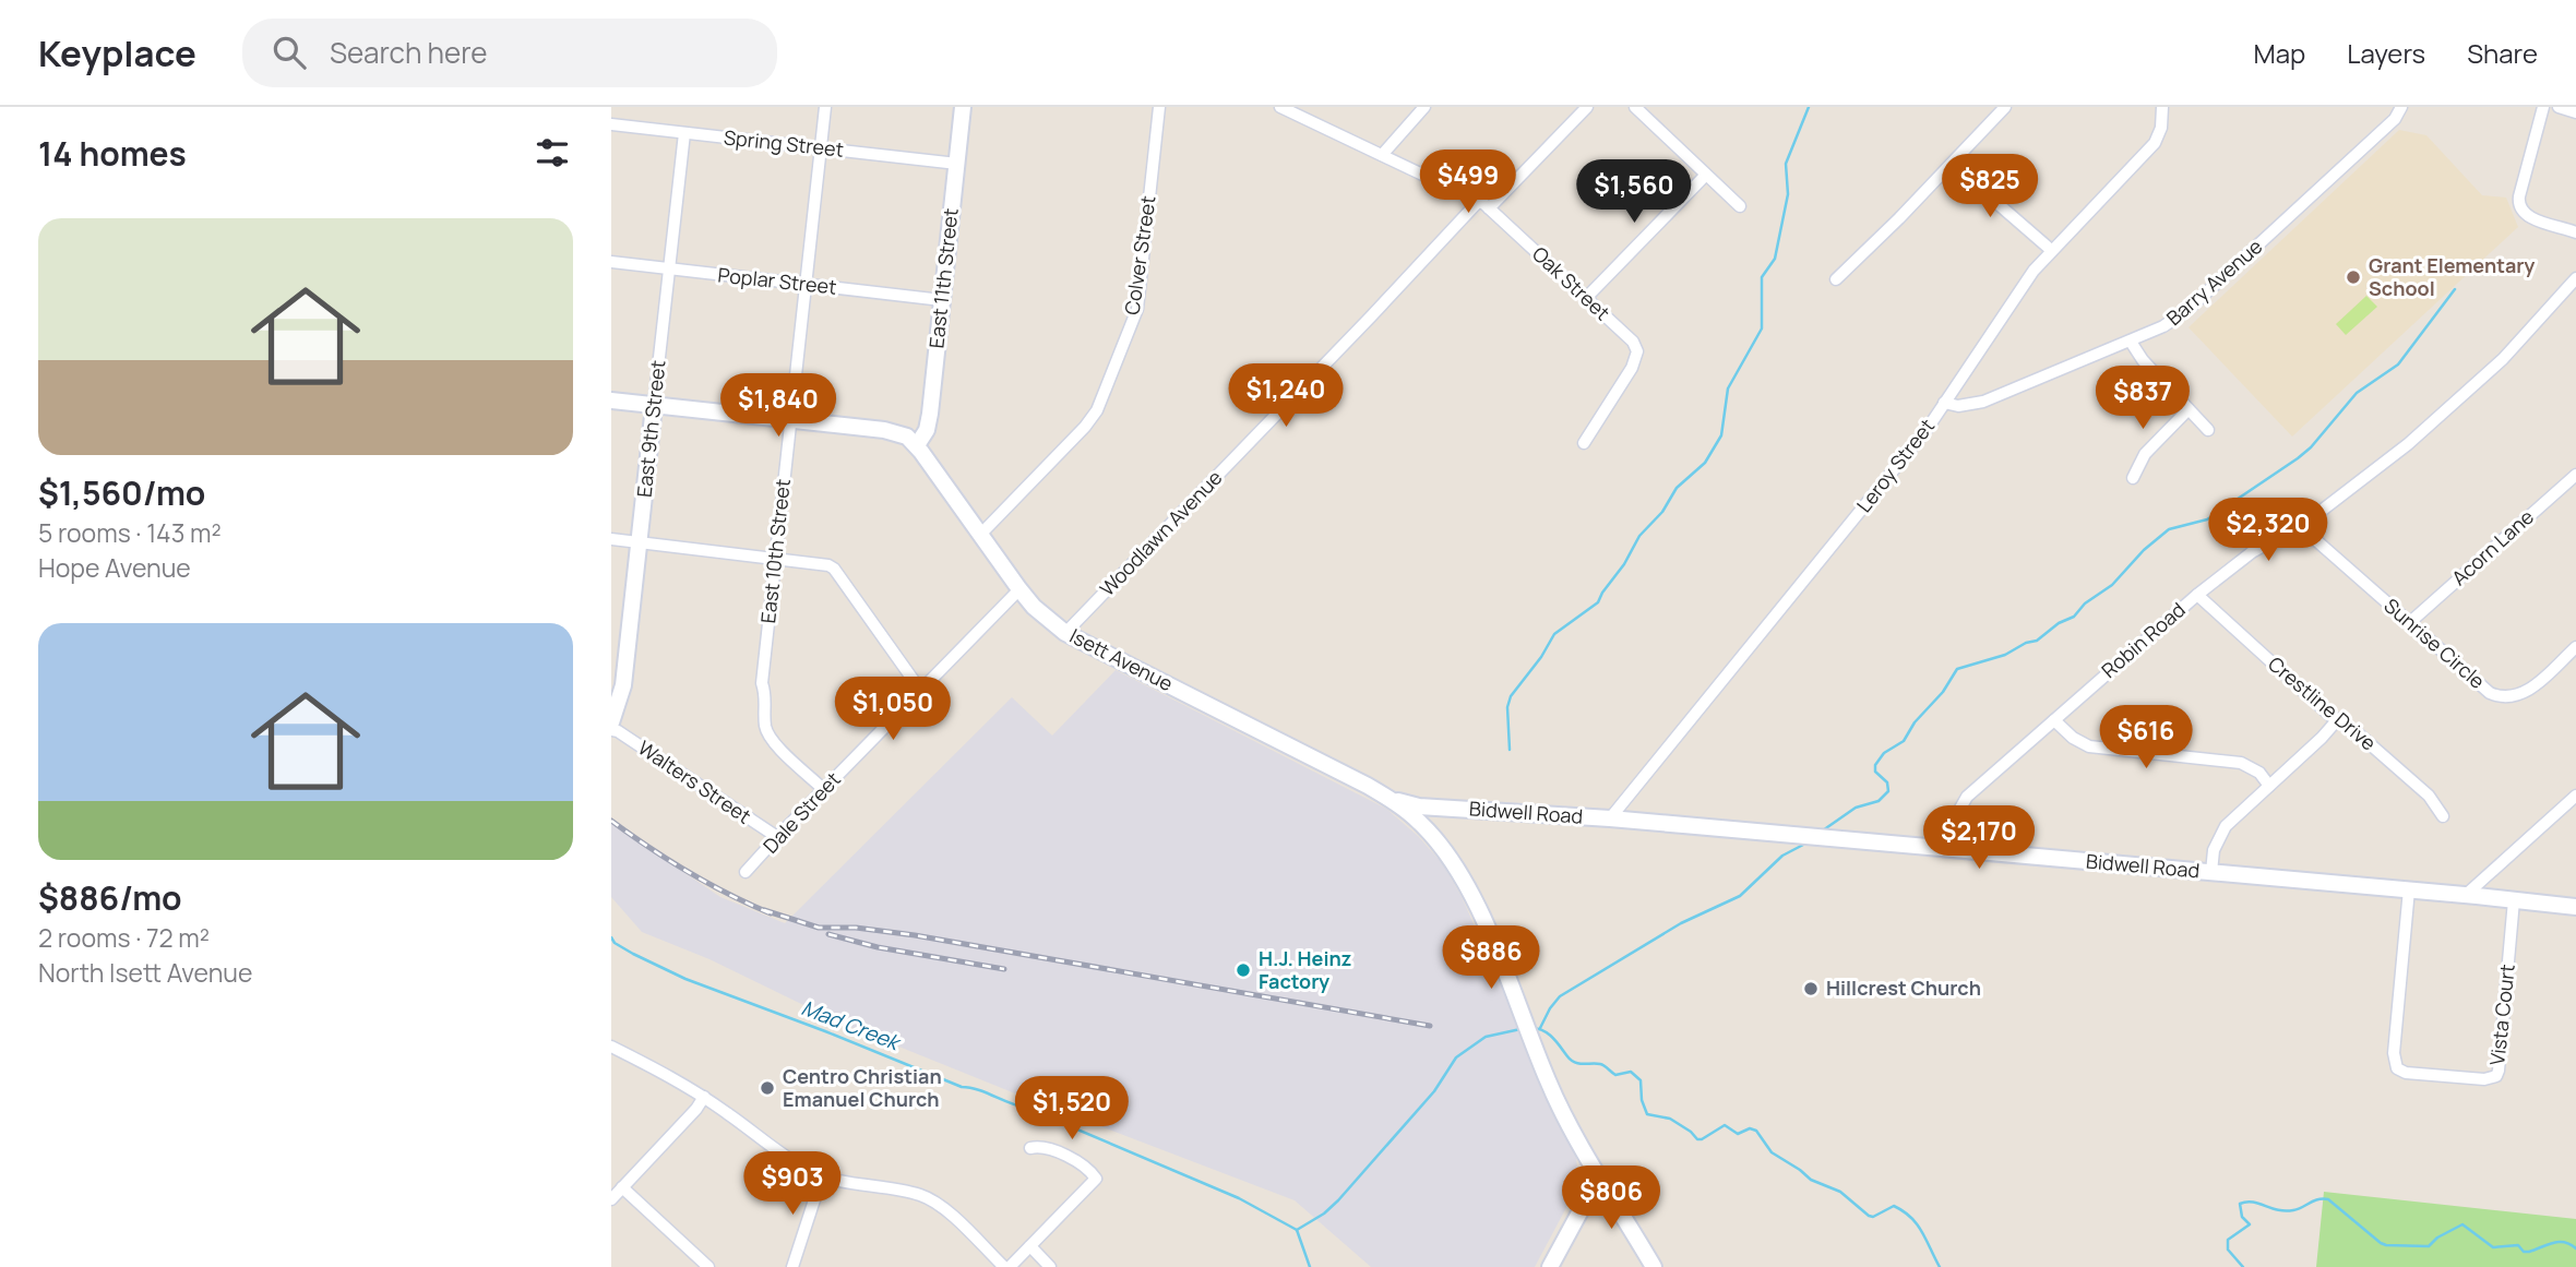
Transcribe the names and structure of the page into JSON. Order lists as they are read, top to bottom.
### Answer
{
  "streets": {
    "main road": [
      "East 11th Street",
      "East 9th Street",
      "Isett Avenue",
      "Bidwell Road"
    ],
    "street": [
      "Spring Street",
      "Colver Street",
      "Poplar Street",
      "Barry Avenue",
      "Oak Street",
      "Leroy Street",
      "Woodlawn Avenue",
      "Acorn Lane",
      "East 10th Street",
      "Robin Road",
      "Sunrise Circle",
      "Crestline Drive",
      "Walters Street",
      "Dale Street",
      "Vista Court"
    ]
  },
  "crossings": [
    ["Spring Street", "East 11th Street"],
    ["Spring Street", "East 9th Street"],
    ["Spring Street", "East 10th Street"],
    ["Colver Street", "Isett Avenue"],
    ["East 11th Street", "Poplar Street"],
    ["East 11th Street", "Isett Avenue"],
    ["Poplar Street", "East 9th Street"],
    ["Poplar Street", "East 10th Street"],
    ["Barry Avenue", "Leroy Street"],
    ["Oak Street", "Woodlawn Avenue"],
    ["Leroy Street", "Bidwell Road"],
    ["Woodlawn Avenue", "Isett Avenue"],
    ["Acorn Lane", "Sunrise Circle"],
    ["East 10th Street", "Dale Street"],
    ["Robin Road", "Sunrise Circle"],
    ["Robin Road", "Crestline Drive"],
    ["Robin Road", "Bidwell Road"],
    ["Isett Avenue", "Dale Street"],
    ["Isett Avenue", "Bidwell Road"],
    ["Walters Street", "Dale Street"],
    ["Bidwell Road", "Vista Court"]
  ],
  "water": ["Mad Creek"],
  "places": [
    "Grant Elementary School",
    "H.J. Heinz Factory",
    "Hillcrest Church",
    "Centro Christian Emanuel Church"
  ],
  "page": {
    "header": "Keyplace",
    "search": "Search here",
    "nav": ["Map", "Layers", "Share"],
    "heading": "14 homes",
    "price": [
      "$499",
      "$825",
      "$1,560",
      "$1,240",
      "$837",
      "$1,840",
      "$2,320",
      "$1,050",
      "$616",
      "$2,170",
      "$886",
      "$1,520",
      "$903",
      "$806"
    ],
    "list": [
      {
        "name": "$1,560/mo",
        "note": "5 rooms · 143 m² · Hope Avenue"
      },
      {
        "name": "$886/mo",
        "note": "2 rooms · 72 m² · North Isett Avenue"
      }
    ]
  }
}
